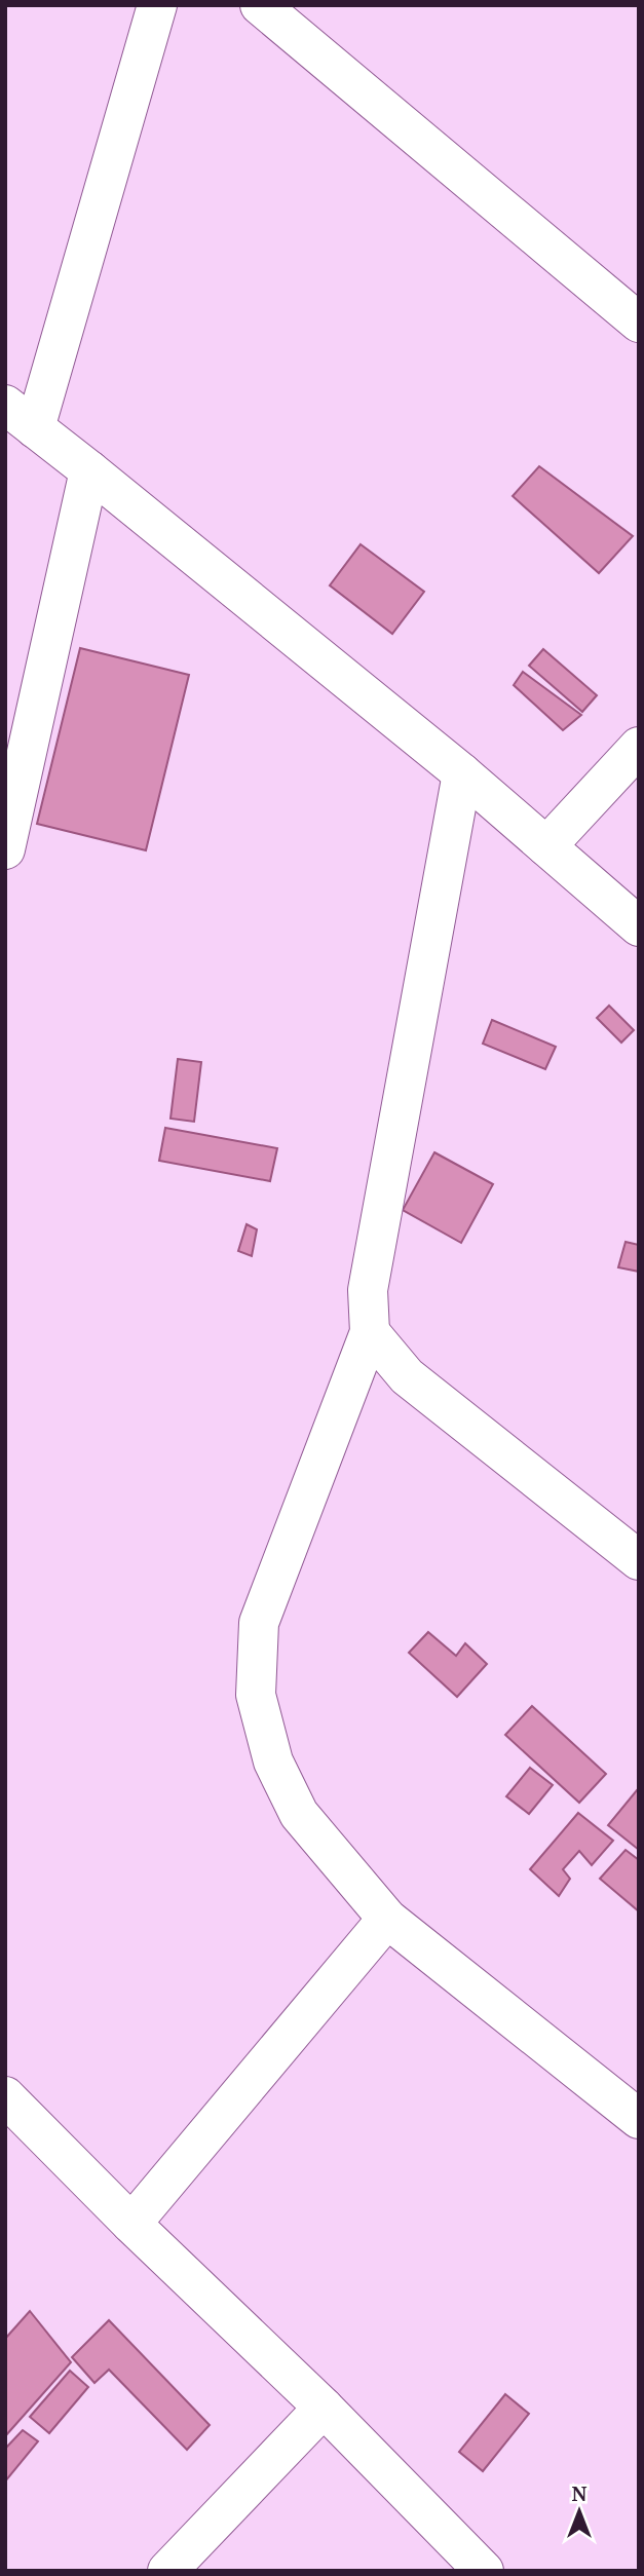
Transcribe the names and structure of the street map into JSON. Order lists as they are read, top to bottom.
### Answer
{
  "north": "top"
}
